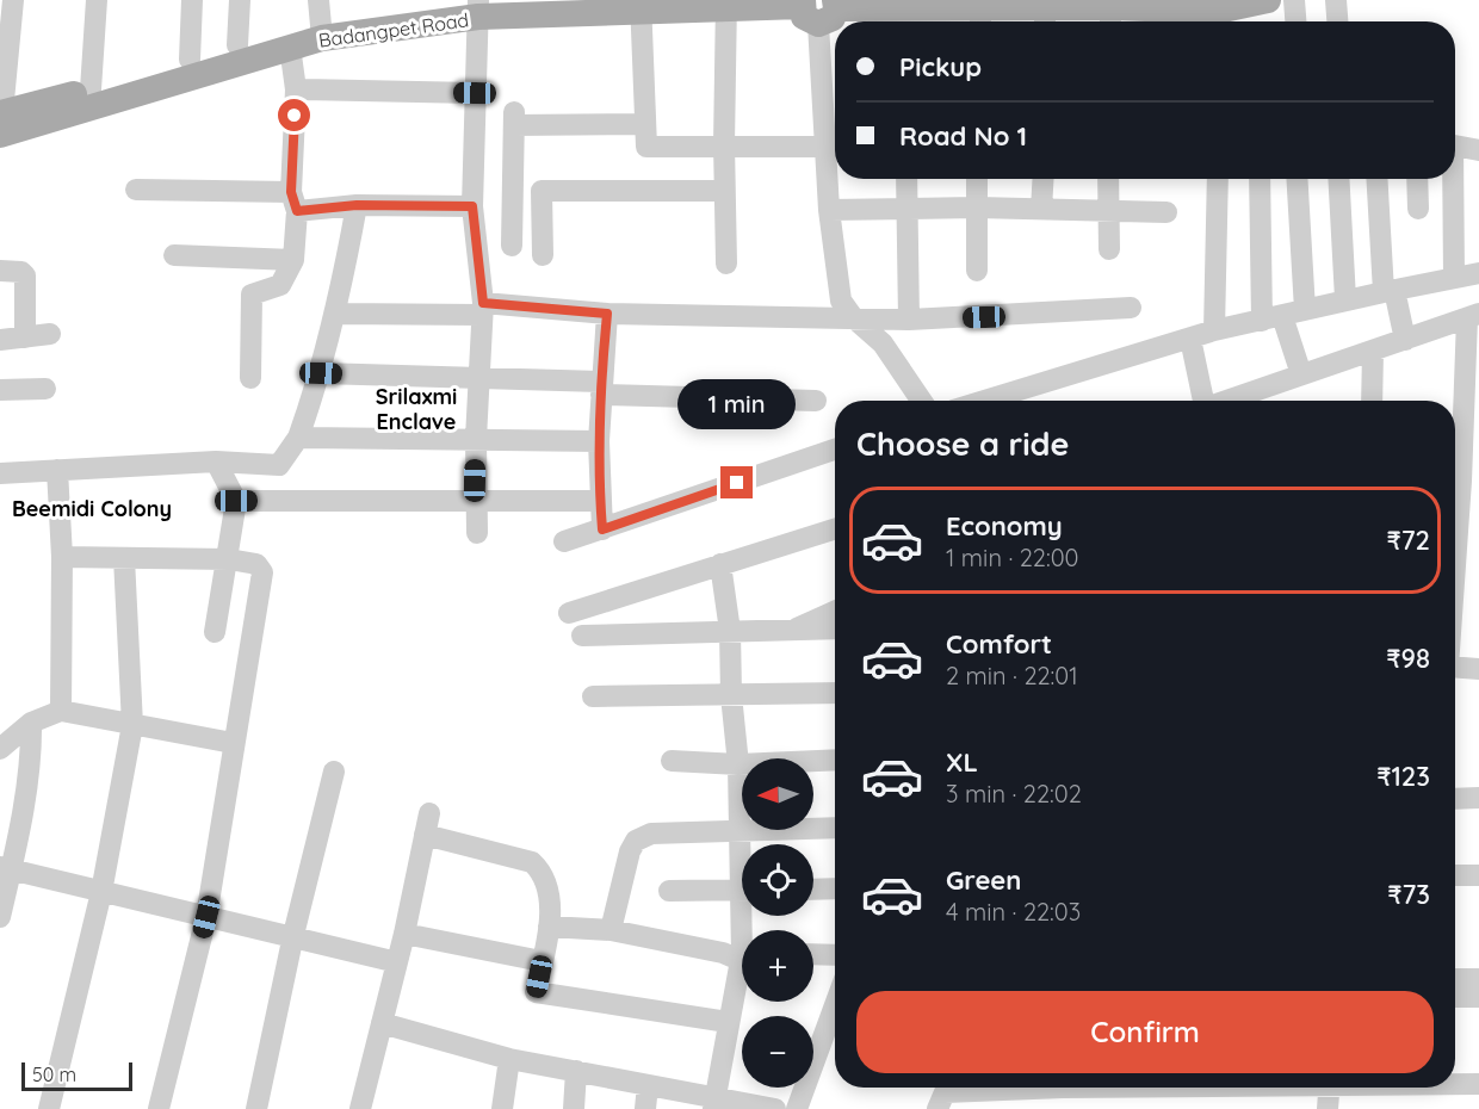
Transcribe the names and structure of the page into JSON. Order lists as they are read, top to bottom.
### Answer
{
  "streets": {
    "main road": ["Badangpet Road"]
  },
  "districts": ["Srilaxmi Enclave", "Beemidi Colony"],
  "scale_bar": "50 m",
  "north": "left",
  "page": {
    "banner": ["Pickup", "Road No 1"],
    "bubble": "1 min",
    "heading": "Choose a ride",
    "list": [
      {
        "name": "Economy",
        "note": "1 min · 22:00",
        "value": "₹72"
      },
      {
        "name": "Comfort",
        "note": "2 min · 22:01",
        "value": "₹98"
      },
      {
        "name": "XL",
        "note": "3 min · 22:02",
        "value": "₹123"
      },
      {
        "name": "Green",
        "note": "4 min · 22:03",
        "value": "₹73"
      }
    ],
    "map_buttons": ["+", "−"],
    "buttons": "Confirm",
    "scale": "50 m"
  }
}
